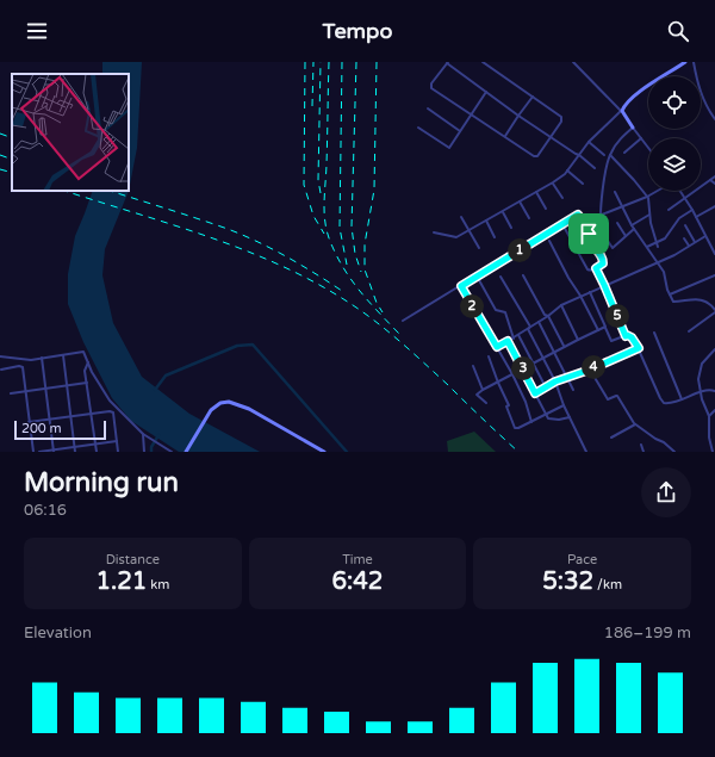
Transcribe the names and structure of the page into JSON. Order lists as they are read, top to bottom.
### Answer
{
  "scale_bar": "200 m",
  "page": {
    "header": "Tempo",
    "pins": [
      "1",
      "2",
      "5",
      "4",
      "3"
    ],
    "scale": "200 m",
    "heading": ["Morning run", "06:16"],
    "stats": [
      ["Distance", "1.21 km"],
      ["Time", "6:42"],
      ["Pace", "5:32 /km"]
    ],
    "chart": ["Elevation", "186–199 m"]
  }
}
